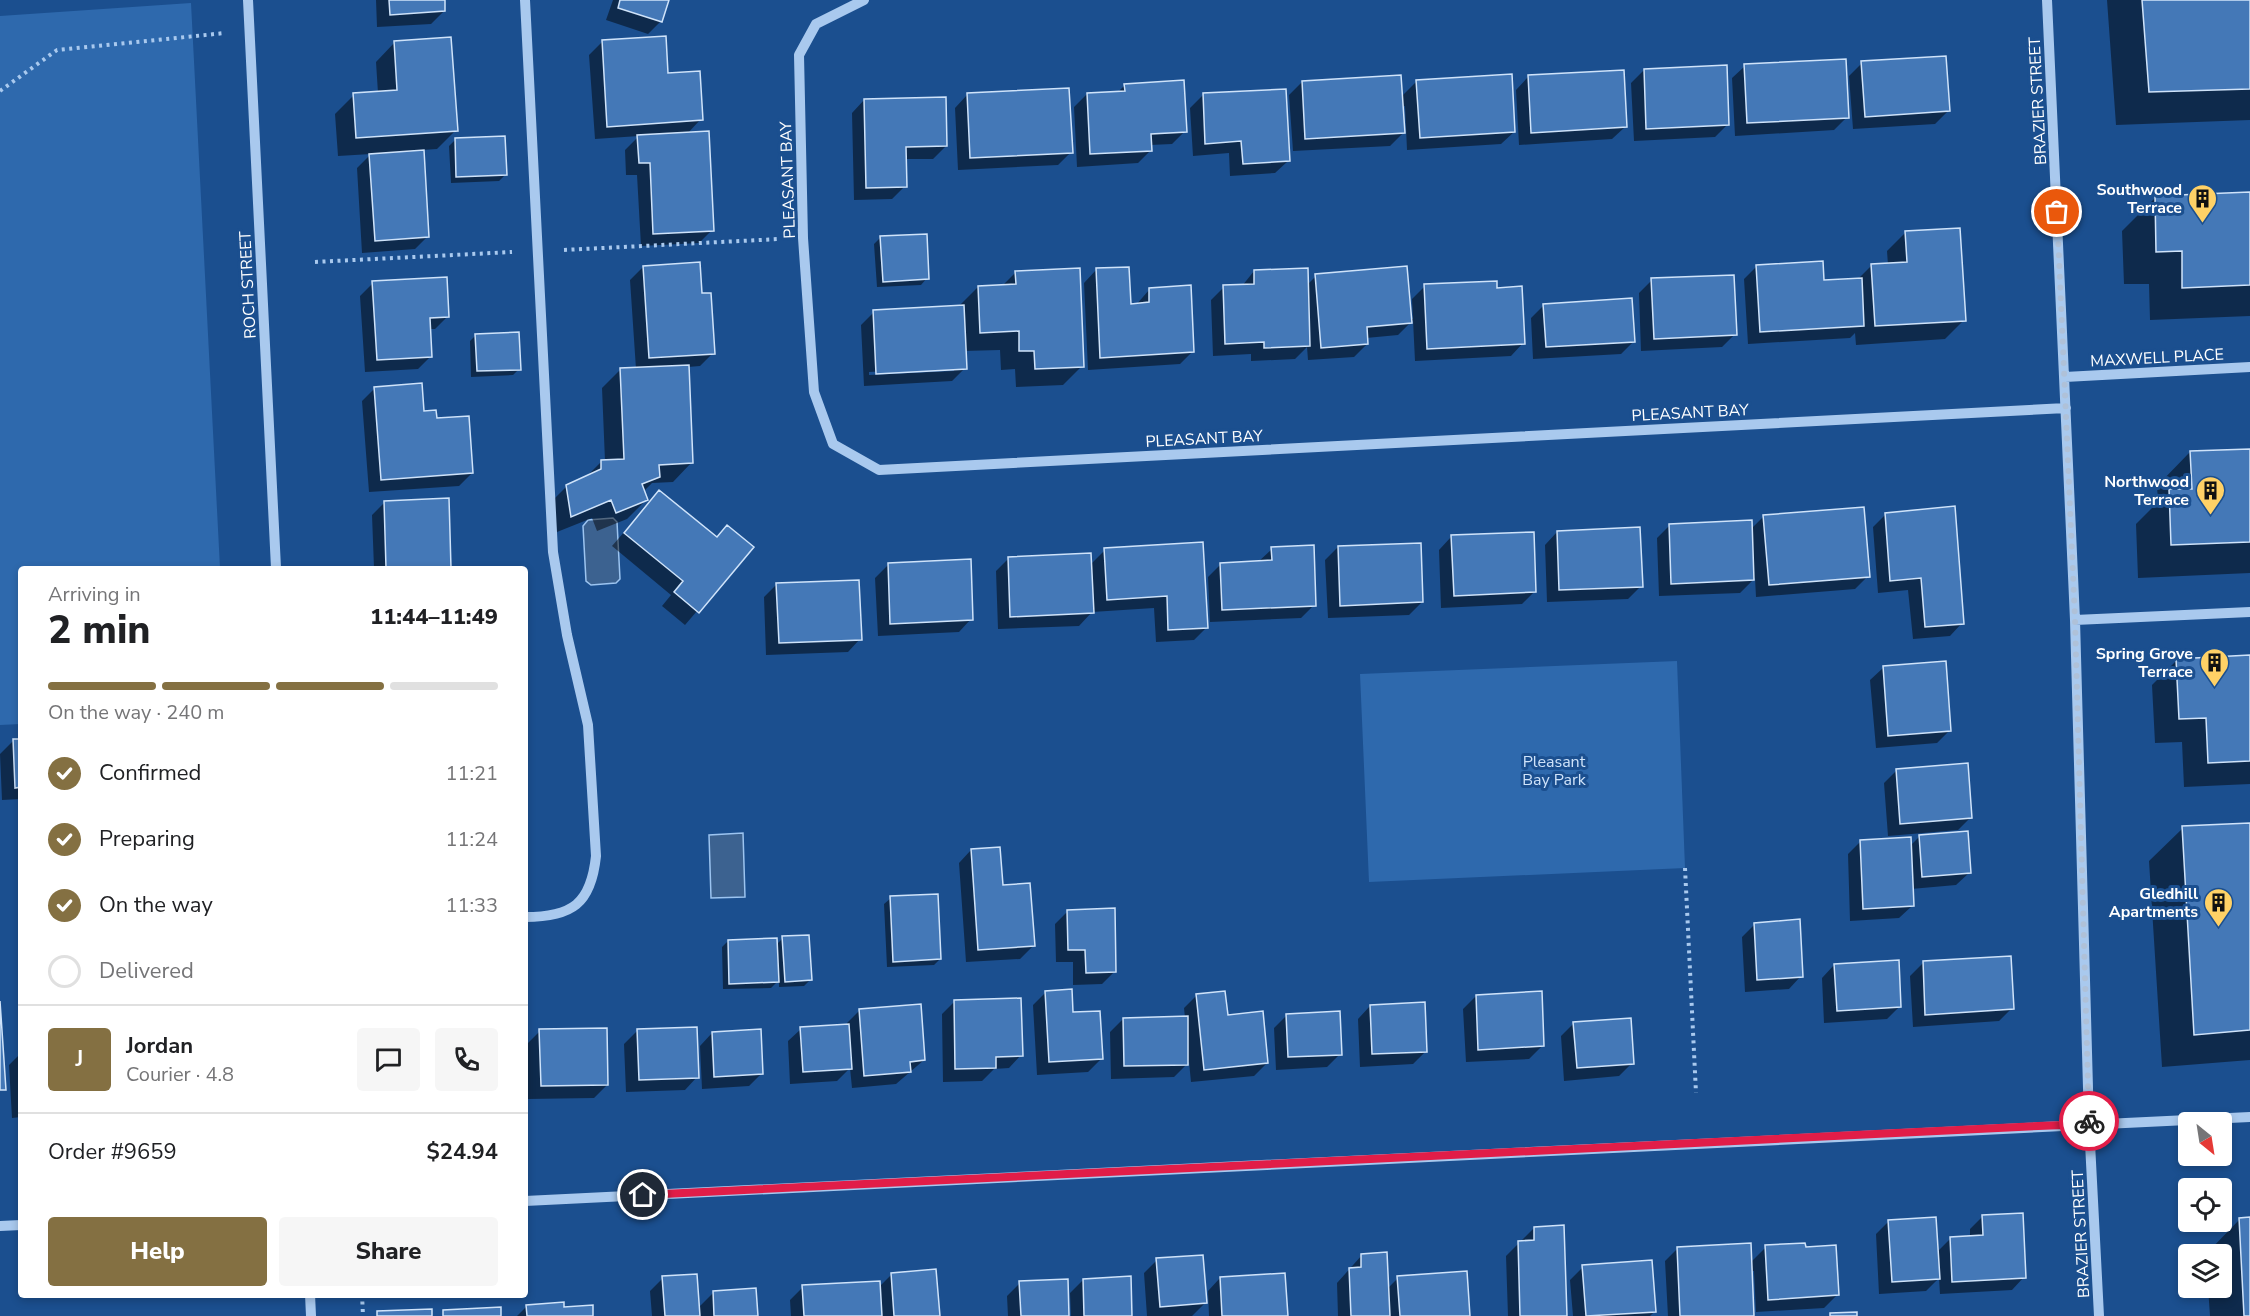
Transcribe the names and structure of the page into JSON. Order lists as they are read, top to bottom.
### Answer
{
  "streets": {
    "street": [
      "BRAZIER STREET",
      "PLEASANT BAY",
      "ROCH STREET",
      "MAXWELL PLACE"
    ]
  },
  "crossings": [
    ["BRAZIER STREET", "PLEASANT BAY"],
    ["BRAZIER STREET", "MAXWELL PLACE"]
  ],
  "parks": ["Pleasant Bay Park"],
  "places": {
    "building": [
      "Southwood Terrace",
      "Northwood Terrace",
      "Spring Grove Terrace",
      "Gledhill Apartments"
    ]
  },
  "north": "bottom right",
  "page": {
    "heading": ["2 min", "Arriving in", "11:44–11:49"],
    "panel": [
      "Jordan",
      "Courier · 4.8",
      "Order #9659",
      "$24.94"
    ],
    "bar": "On the way · 240 m",
    "list": [
      ["Confirmed", "11:21"],
      ["Preparing", "11:24"],
      ["On the way", "11:33"],
      "Delivered"
    ],
    "round": "J",
    "buttons": ["Help", "Share"]
  }
}
